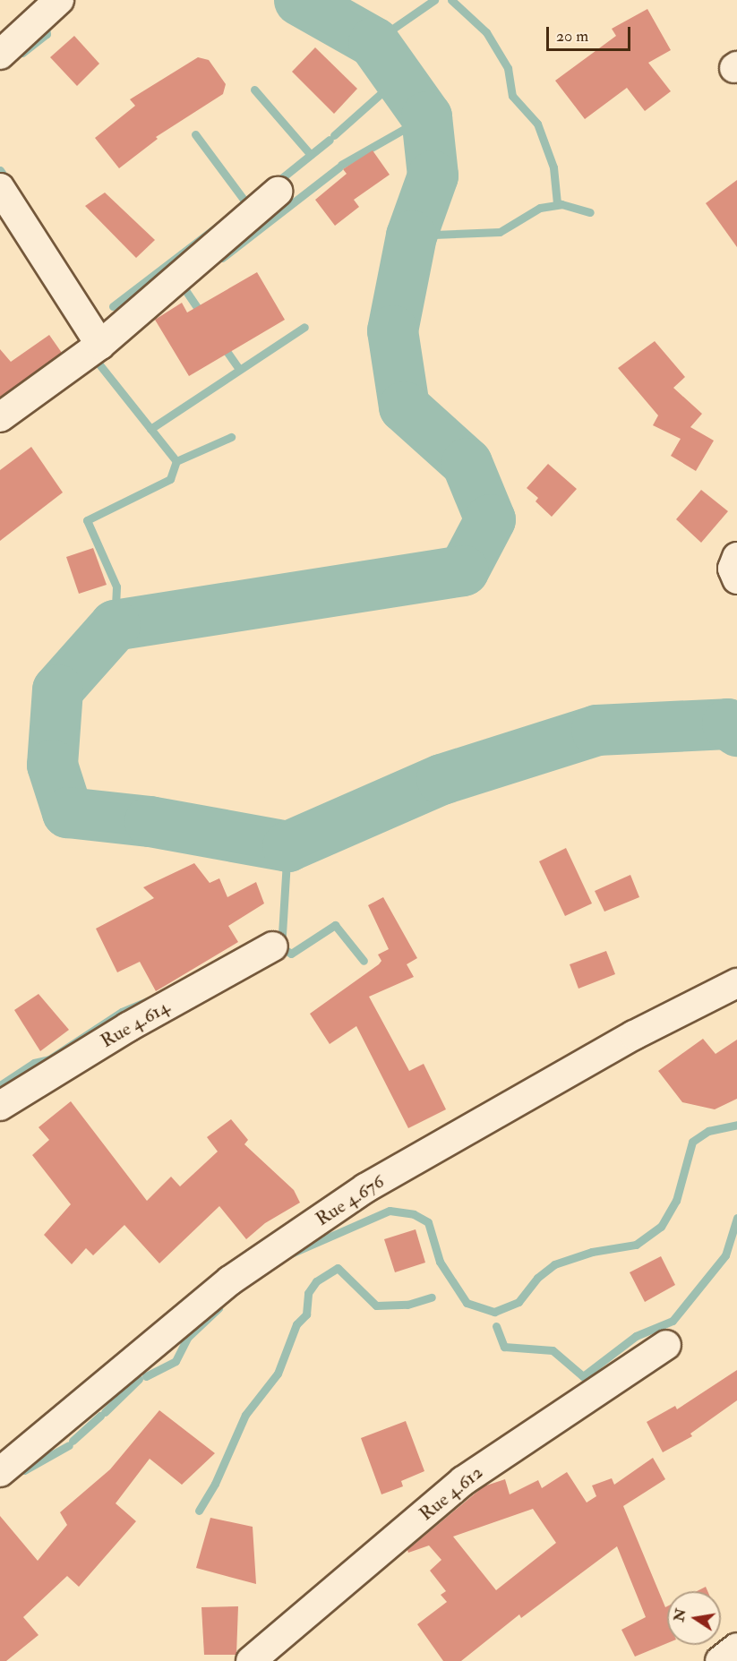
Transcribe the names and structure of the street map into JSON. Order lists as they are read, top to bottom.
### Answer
{
  "streets": {
    "street": ["Rue 4.614", "Rue 4.676", "Rue 4.612"]
  },
  "scale_bar": "20 m",
  "north": "left"
}
